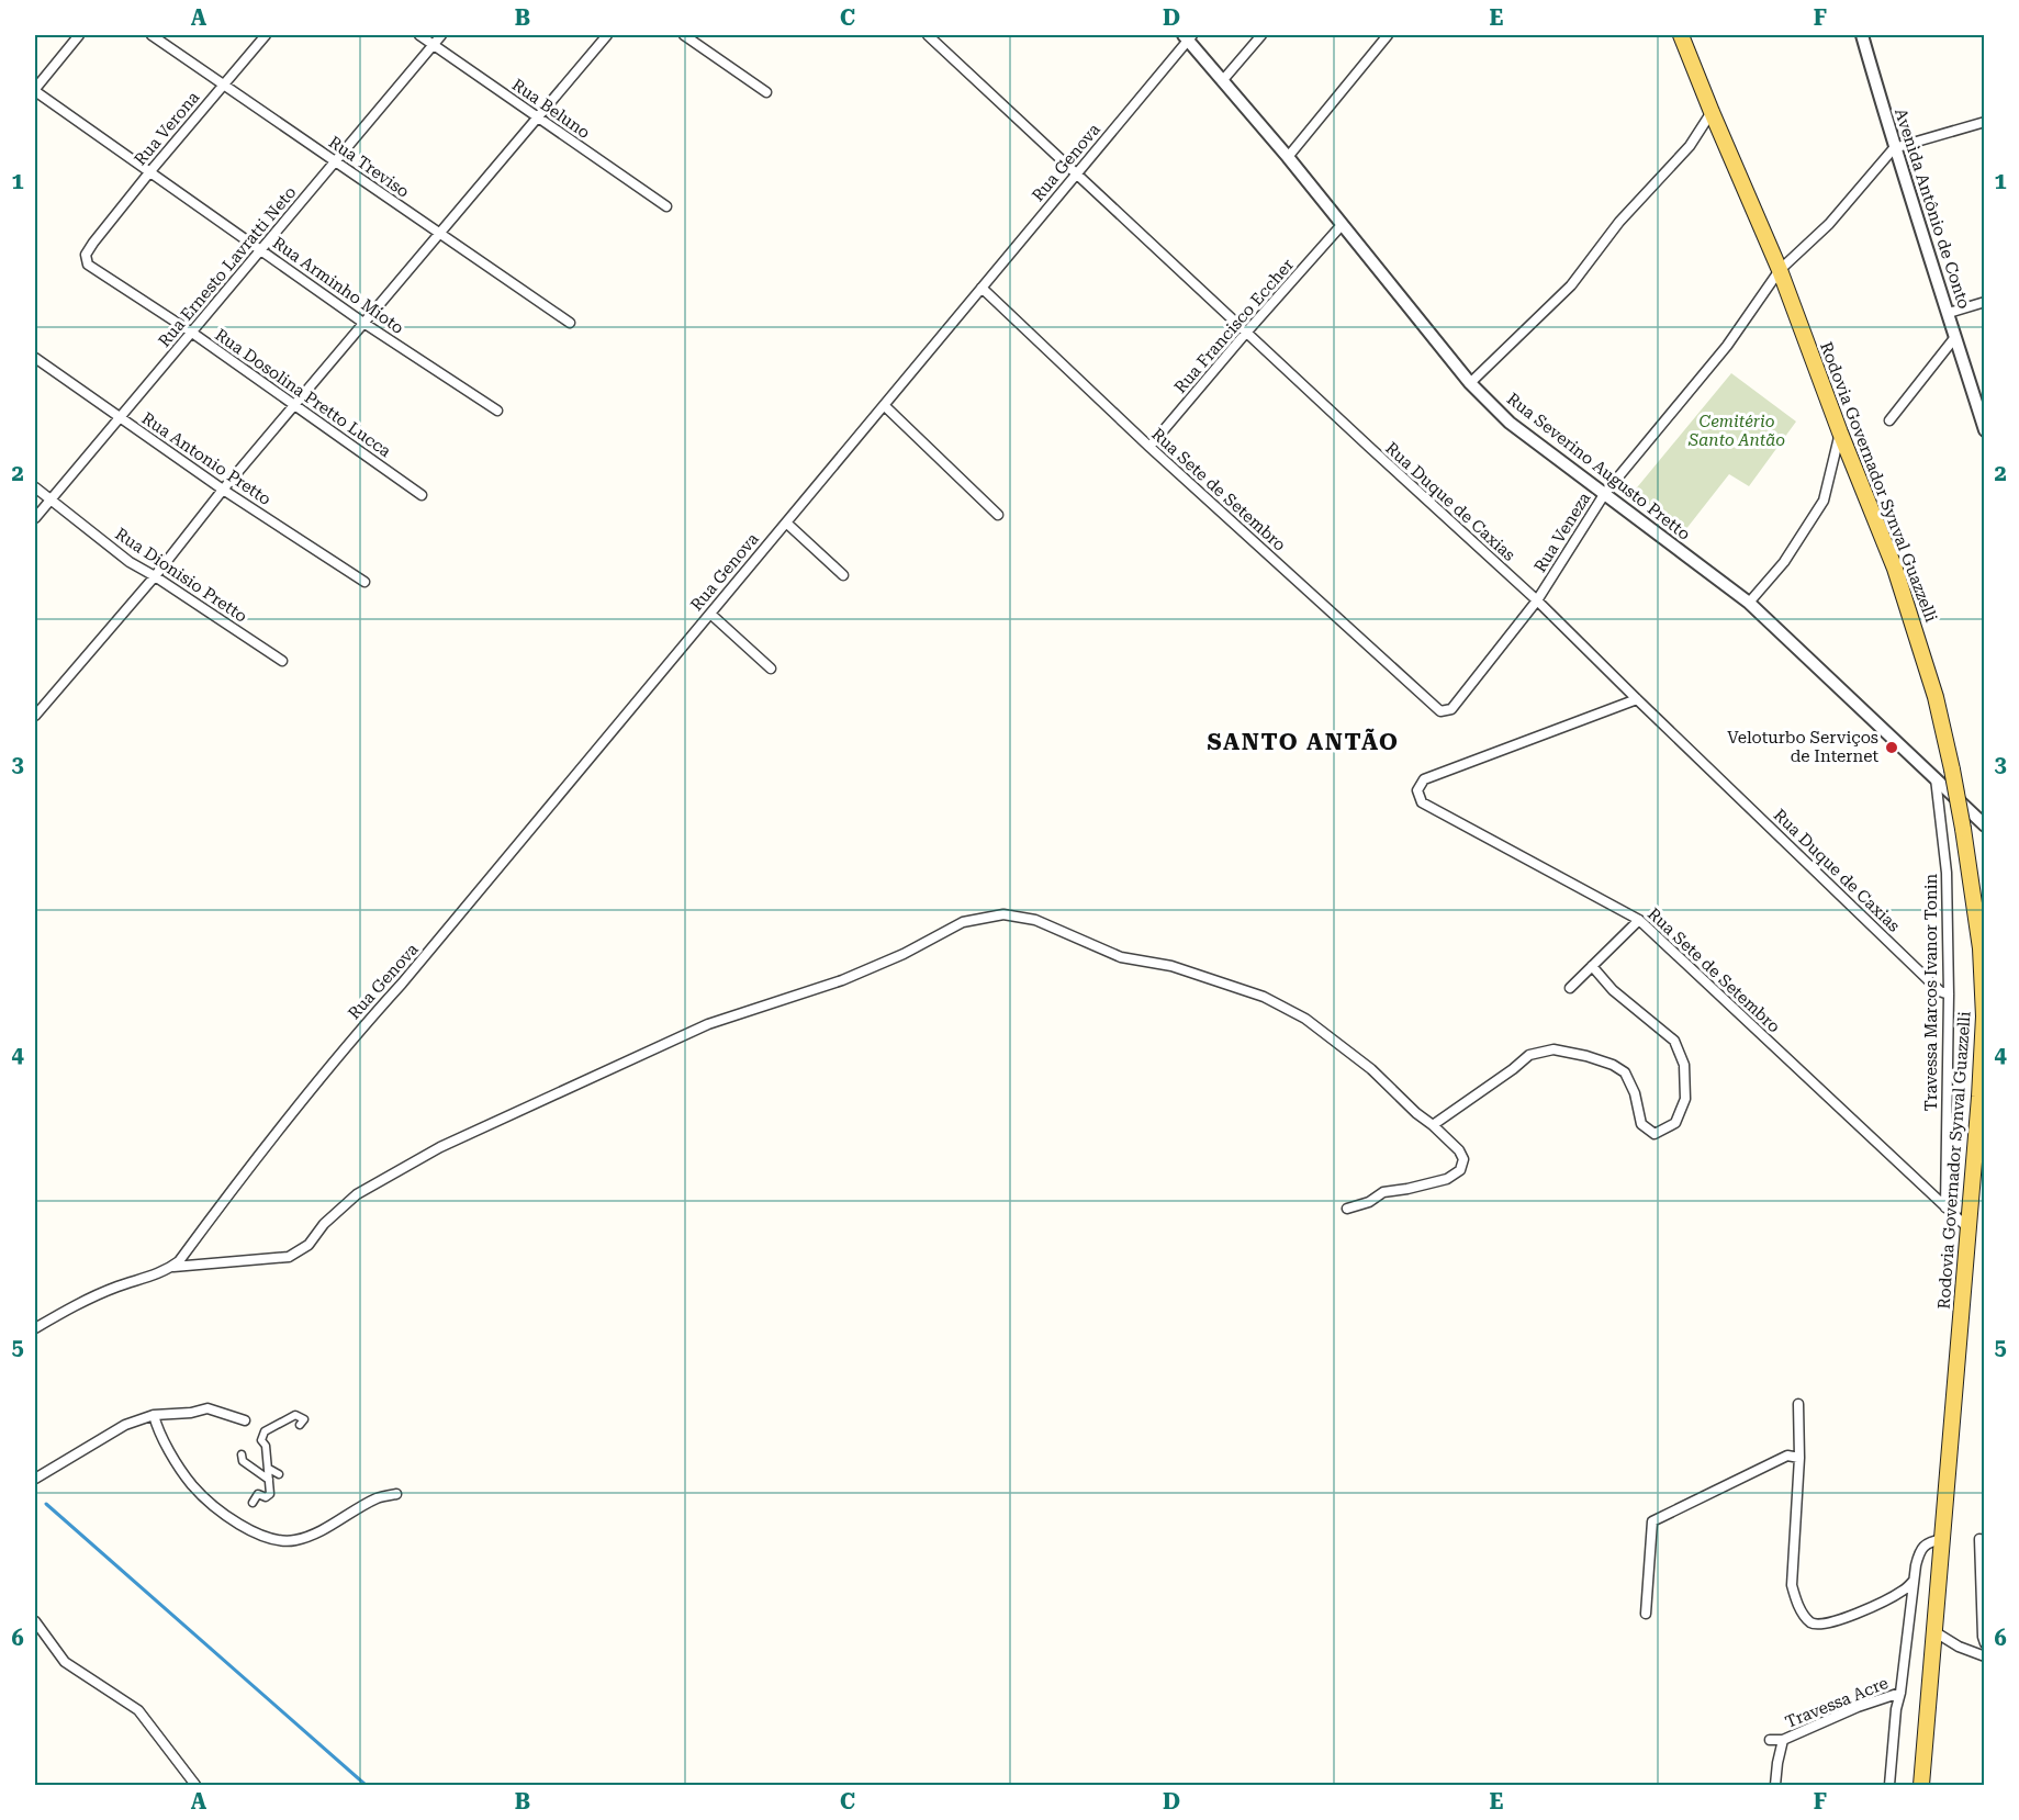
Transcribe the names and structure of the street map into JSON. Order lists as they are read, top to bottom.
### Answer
{
  "streets": {
    "main road": ["Rodovia Governador Synval Guazzelli"],
    "street": [
      "Rua Beluno",
      "Rua Verona",
      "Rua Genova",
      "Rua Treviso",
      "Avenida Antônio de Conto",
      "Rua Ernesto Lavratti Neto",
      "Rua Arminho Mioto",
      "Rua Francisco Eccher",
      "Rua Dosolina Pretto Lucca",
      "Rua Antonio Pretto",
      "Rua Severino Augusto Pretto",
      "Rua Sete de Setembro",
      "Rua Duque de Caxias",
      "Rua Veneza",
      "Rua Dionisio Pretto",
      "Travessa Marcos Ivanor Tonin",
      "Travessa Acre"
    ]
  },
  "crossings": [
    ["Rua Beluno", "Rua Ernesto Lavratti Neto"],
    ["Rua Verona", "Rua Treviso"],
    ["Rua Verona", "Rua Arminho Mioto"],
    ["Rua Verona", "Rua Dosolina Pretto Lucca"],
    ["Rua Genova", "Rua Severino Augusto Pretto"],
    ["Rua Genova", "Rua Sete de Setembro"],
    ["Rua Genova", "Rua Duque de Caxias"],
    ["Rua Treviso", "Rua Ernesto Lavratti Neto"],
    ["Avenida Antônio de Conto", "Rua Veneza"],
    ["Rua Ernesto Lavratti Neto", "Rua Arminho Mioto"],
    ["Rua Ernesto Lavratti Neto", "Rua Dosolina Pretto Lucca"],
    ["Rua Ernesto Lavratti Neto", "Rua Antonio Pretto"],
    ["Rua Ernesto Lavratti Neto", "Rua Dionisio Pretto"],
    ["Rua Francisco Eccher", "Rua Severino Augusto Pretto"],
    ["Rua Francisco Eccher", "Rua Sete de Setembro"],
    ["Rua Francisco Eccher", "Rua Duque de Caxias"],
    ["Rua Severino Augusto Pretto", "Rua Veneza"],
    ["Rua Severino Augusto Pretto", "Travessa Marcos Ivanor Tonin"],
    ["Rodovia Governador Synval Guazzelli", "Rua Sete de Setembro"],
    ["Rodovia Governador Synval Guazzelli", "Rua Veneza"],
    ["Rua Sete de Setembro", "Rua Duque de Caxias"],
    ["Rua Sete de Setembro", "Rua Veneza"],
    ["Rua Sete de Setembro", "Travessa Marcos Ivanor Tonin"],
    ["Rua Duque de Caxias", "Rua Veneza"],
    ["Rua Duque de Caxias", "Travessa Marcos Ivanor Tonin"]
  ],
  "districts": ["SANTO ANTÃO"],
  "parks": ["Cemitério Santo Antão"],
  "places": ["Veloturbo Serviços de Internet"],
  "grid": {
    "columns": [
      "A",
      "B",
      "C",
      "D",
      "E",
      "F"
    ],
    "rows": [
      "1",
      "2",
      "3",
      "4",
      "5",
      "6"
    ]
  }
}
